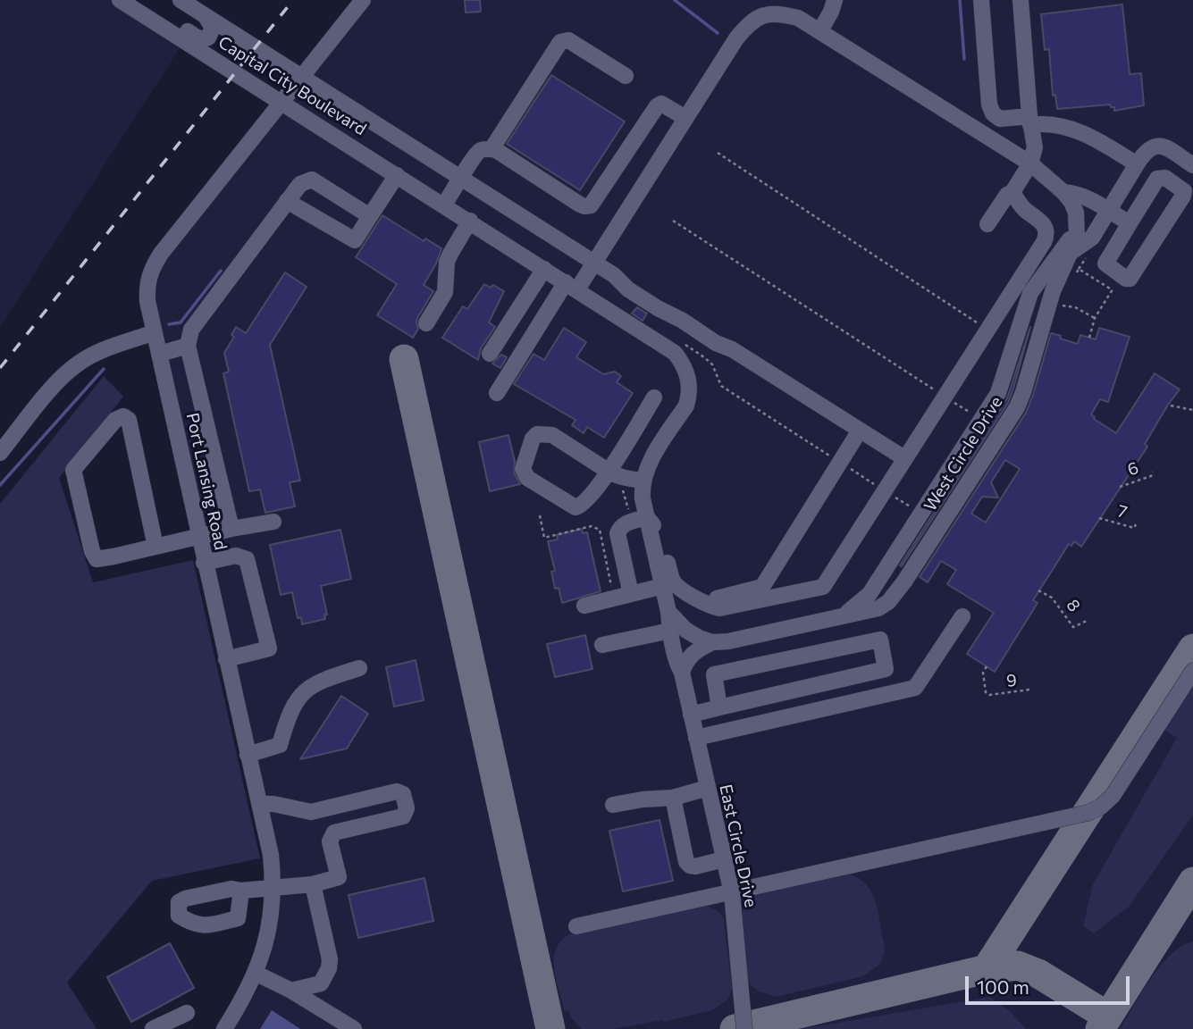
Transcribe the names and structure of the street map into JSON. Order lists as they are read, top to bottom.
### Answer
{
  "streets": {
    "street": [
      "Capital City Boulevard",
      "West Circle Drive",
      "Port Lansing Road",
      "East Circle Drive"
    ],
    "path": [
      "6",
      "7",
      "8",
      "9"
    ]
  },
  "crossings": [
    ["Capital City Boulevard", "Port Lansing Road"]
  ],
  "scale_bar": "100 m"
}
